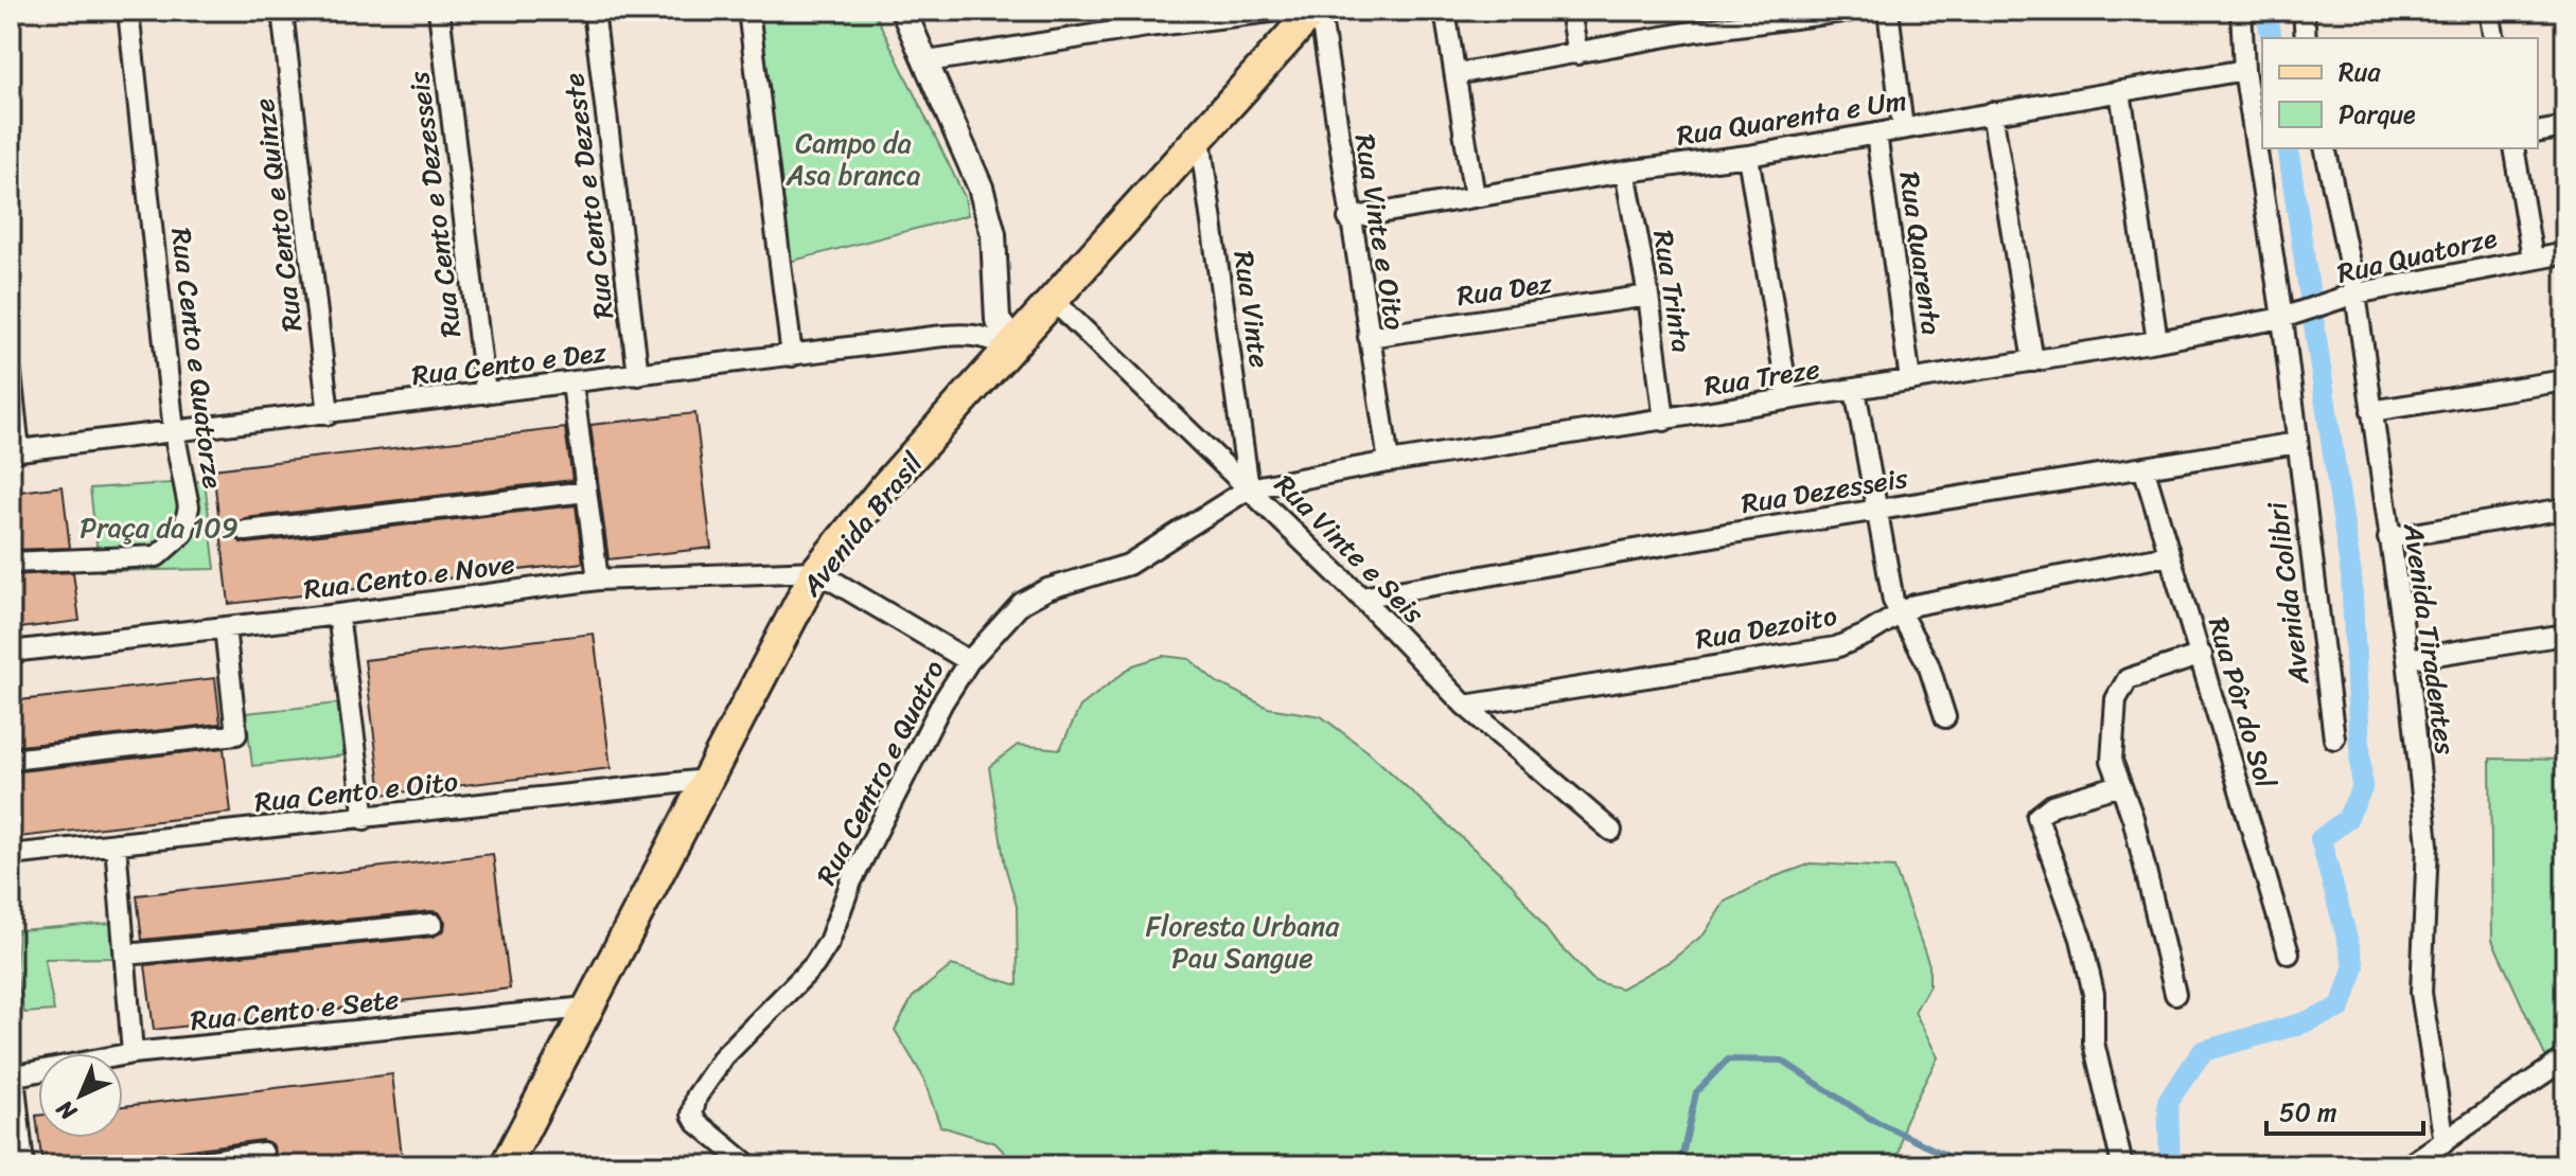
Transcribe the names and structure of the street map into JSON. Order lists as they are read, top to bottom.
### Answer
{
  "streets": {
    "main road": ["Avenida Brasil"],
    "street": [
      "Rua Quarenta e Um",
      "Rua Cento e Dezeste",
      "Rua Cento e Dezesseis",
      "Rua Cento e Quinze",
      "Rua Vinte e Oito",
      "Rua Quarenta",
      "Rua Quatorze",
      "Rua Dez",
      "Rua Trinta",
      "Rua Vinte",
      "Rua Cento e Quatorze",
      "Rua Cento e Dez",
      "Rua Treze",
      "Rua Dezesseis",
      "Rua Vinte e Seis",
      "Rua Cento e Nove",
      "Avenida Colibri",
      "Rua Dezoito",
      "Avenida Tiradentes",
      "Rua Pôr do Sol",
      "Rua Centro e Quatro",
      "Rua Cento e Oito",
      "Rua Cento e Sete"
    ]
  },
  "crossings": [
    ["Rua Quarenta e Um", "Rua Vinte e Oito"],
    ["Rua Quarenta e Um", "Rua Quarenta"],
    ["Rua Quarenta e Um", "Rua Trinta"],
    ["Rua Cento e Dezeste", "Rua Cento e Dez"],
    ["Rua Cento e Dezesseis", "Rua Cento e Dez"],
    ["Rua Cento e Quinze", "Rua Cento e Dez"],
    ["Rua Vinte e Oito", "Rua Dez"],
    ["Rua Vinte e Oito", "Rua Treze"],
    ["Rua Vinte e Oito", "Avenida Brasil"],
    ["Rua Quarenta", "Rua Treze"],
    ["Rua Quatorze", "Rua Treze"],
    ["Rua Quatorze", "Avenida Tiradentes"],
    ["Rua Dez", "Rua Trinta"],
    ["Rua Trinta", "Rua Treze"],
    ["Rua Vinte", "Rua Treze"],
    ["Rua Vinte", "Avenida Brasil"],
    ["Rua Vinte", "Rua Vinte e Seis"],
    ["Rua Vinte", "Rua Centro e Quatro"],
    ["Rua Cento e Quatorze", "Rua Cento e Dez"],
    ["Rua Cento e Dez", "Avenida Brasil"],
    ["Rua Treze", "Rua Vinte e Seis"],
    ["Rua Treze", "Rua Centro e Quatro"],
    ["Rua Dezesseis", "Rua Vinte e Seis"],
    ["Rua Dezesseis", "Avenida Colibri"],
    ["Rua Dezesseis", "Rua Pôr do Sol"],
    ["Avenida Brasil", "Rua Vinte e Seis"],
    ["Avenida Brasil", "Rua Cento e Nove"],
    ["Avenida Brasil", "Rua Cento e Oito"],
    ["Avenida Brasil", "Rua Cento e Sete"],
    ["Rua Vinte e Seis", "Rua Dezoito"],
    ["Rua Vinte e Seis", "Rua Centro e Quatro"],
    ["Rua Dezoito", "Rua Pôr do Sol"]
  ],
  "parks": ["Campo da Asa branca", "Praça da 109", "Floresta Urbana Pau Sangue"],
  "legend": ["Rua", "Parque"],
  "scale_bar": "50 m",
  "north": "bottom left"
}
